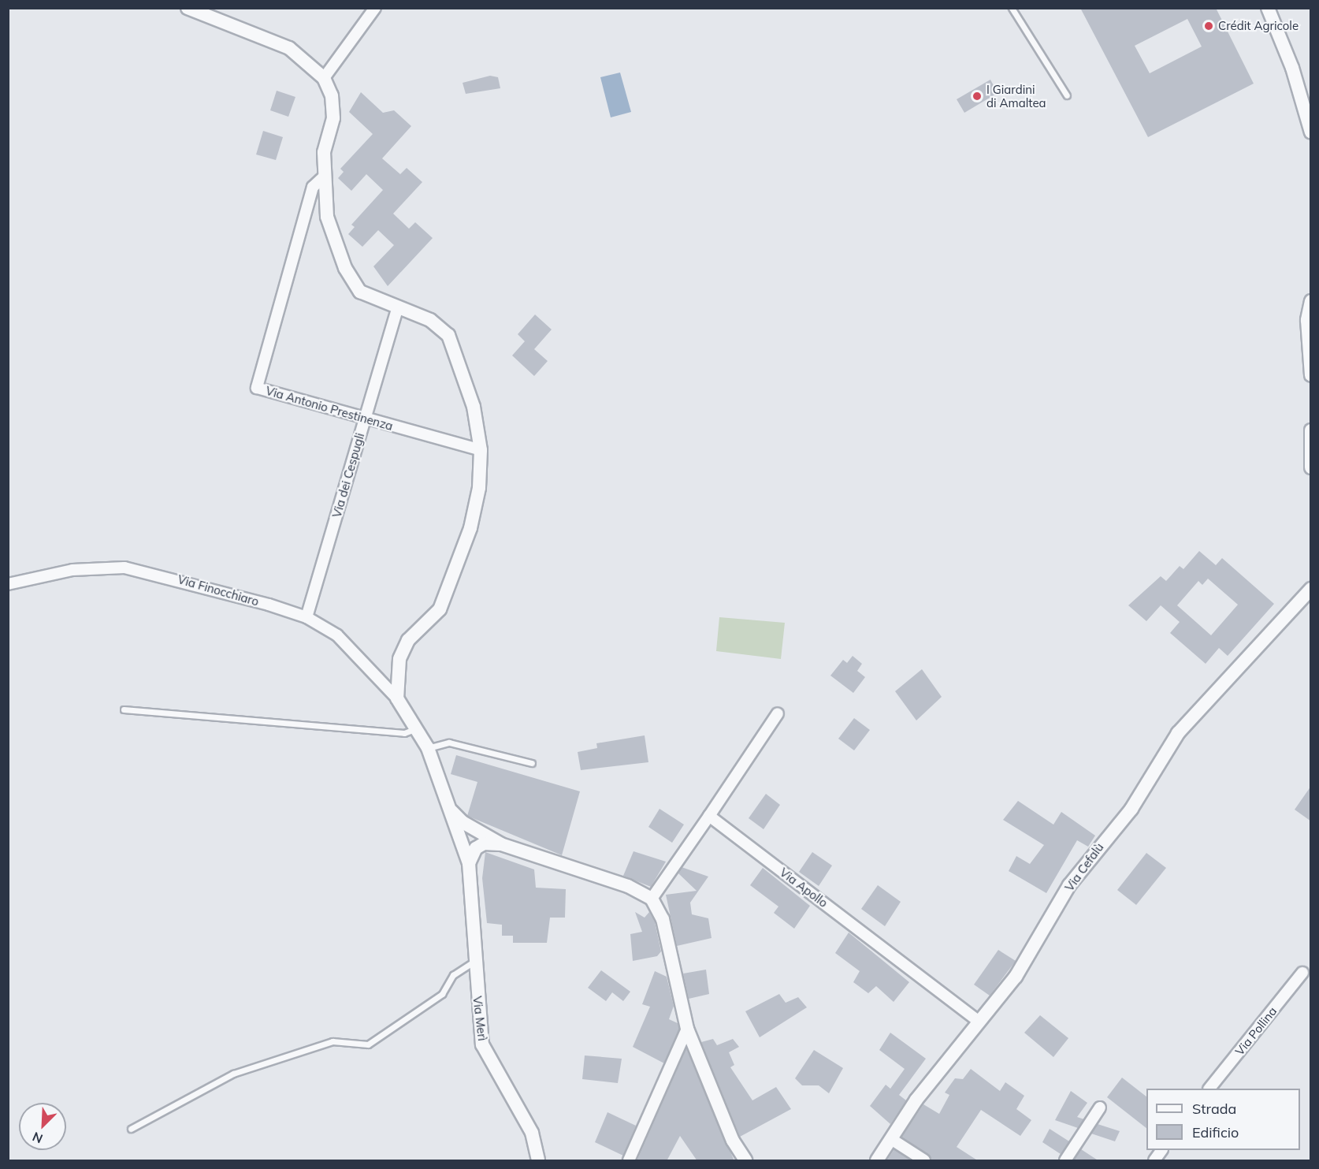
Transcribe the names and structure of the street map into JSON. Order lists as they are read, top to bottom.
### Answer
{
  "streets": {
    "street": [
      "Via Antonio Prestinenza",
      "Via dei Cespugli",
      "Via Finocchiaro",
      "Via Cefalù",
      "Via Apollo",
      "Via Merì",
      "Via Pollina"
    ]
  },
  "crossings": [
    ["Via Antonio Prestinenza", "Via dei Cespugli"],
    ["Via dei Cespugli", "Via Finocchiaro"],
    ["Via Finocchiaro", "Via Merì"],
    ["Via Cefalù", "Via Apollo"]
  ],
  "places": ["Crédit Agricole", "I Giardini di Amaltea"],
  "legend": ["Strada", "Edificio"],
  "north": "bottom left"
}
